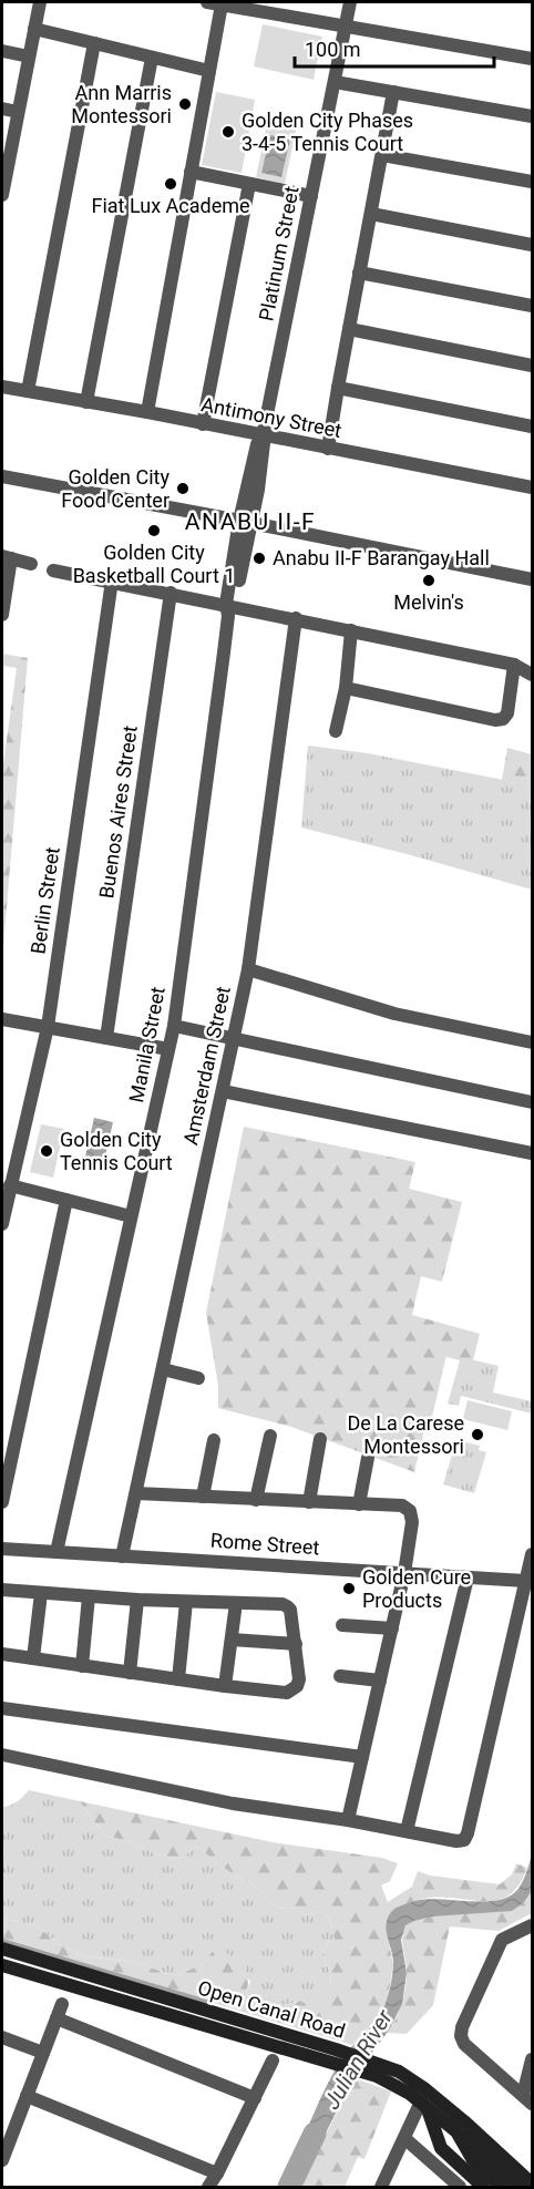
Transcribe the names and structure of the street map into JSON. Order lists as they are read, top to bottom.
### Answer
{
  "streets": {
    "main road": ["Open Canal Road"],
    "street": [
      "Platinum Street",
      "Antimony Street",
      "Buenos Aires Street",
      "Berlin Street",
      "Manila Street",
      "Amsterdam Street",
      "Rome Street"
    ]
  },
  "crossings": [
    ["Platinum Street", "Antimony Street"],
    ["Platinum Street", "Manila Street"],
    ["Manila Street", "Rome Street"],
    ["Amsterdam Street", "Rome Street"]
  ],
  "districts": ["ANABU II-F"],
  "water": ["Julian River"],
  "places": [
    "Ann Marris Montessori",
    "Golden City Phases 3-4-5 Tennis Court",
    "Fiat Lux Academe",
    "Golden City Food Center",
    "Golden City Basketball Court 1",
    "Anabu II-F Barangay Hall",
    "Melvin's",
    "Golden City Tennis Court",
    "De La Carese Montessori",
    "Golden Cure Products"
  ],
  "scale_bar": "100 m"
}
